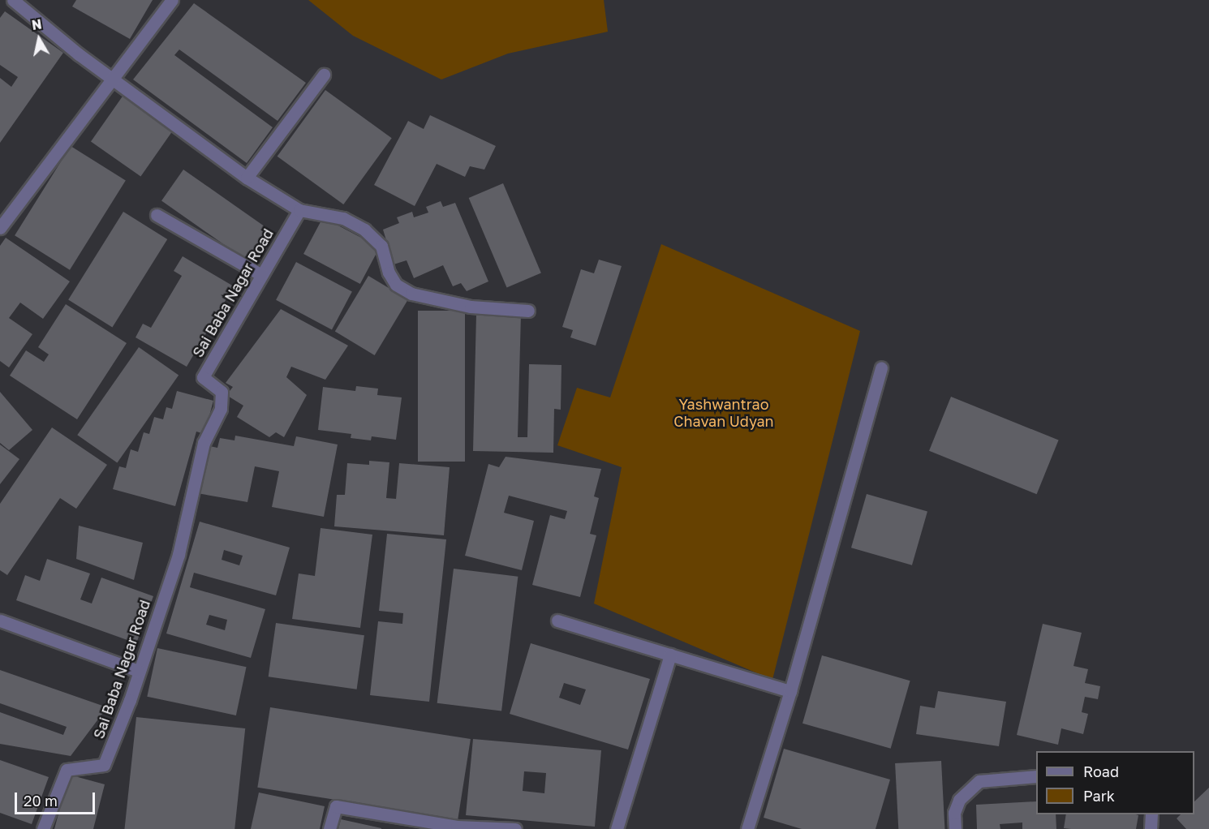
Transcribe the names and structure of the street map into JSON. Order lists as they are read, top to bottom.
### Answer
{
  "streets": {
    "street": ["Sai Baba Nagar Road"]
  },
  "parks": ["Yashwantrao Chavan Udyan"],
  "legend": ["Road", "Park"],
  "scale_bar": "20 m",
  "north": "top"
}
